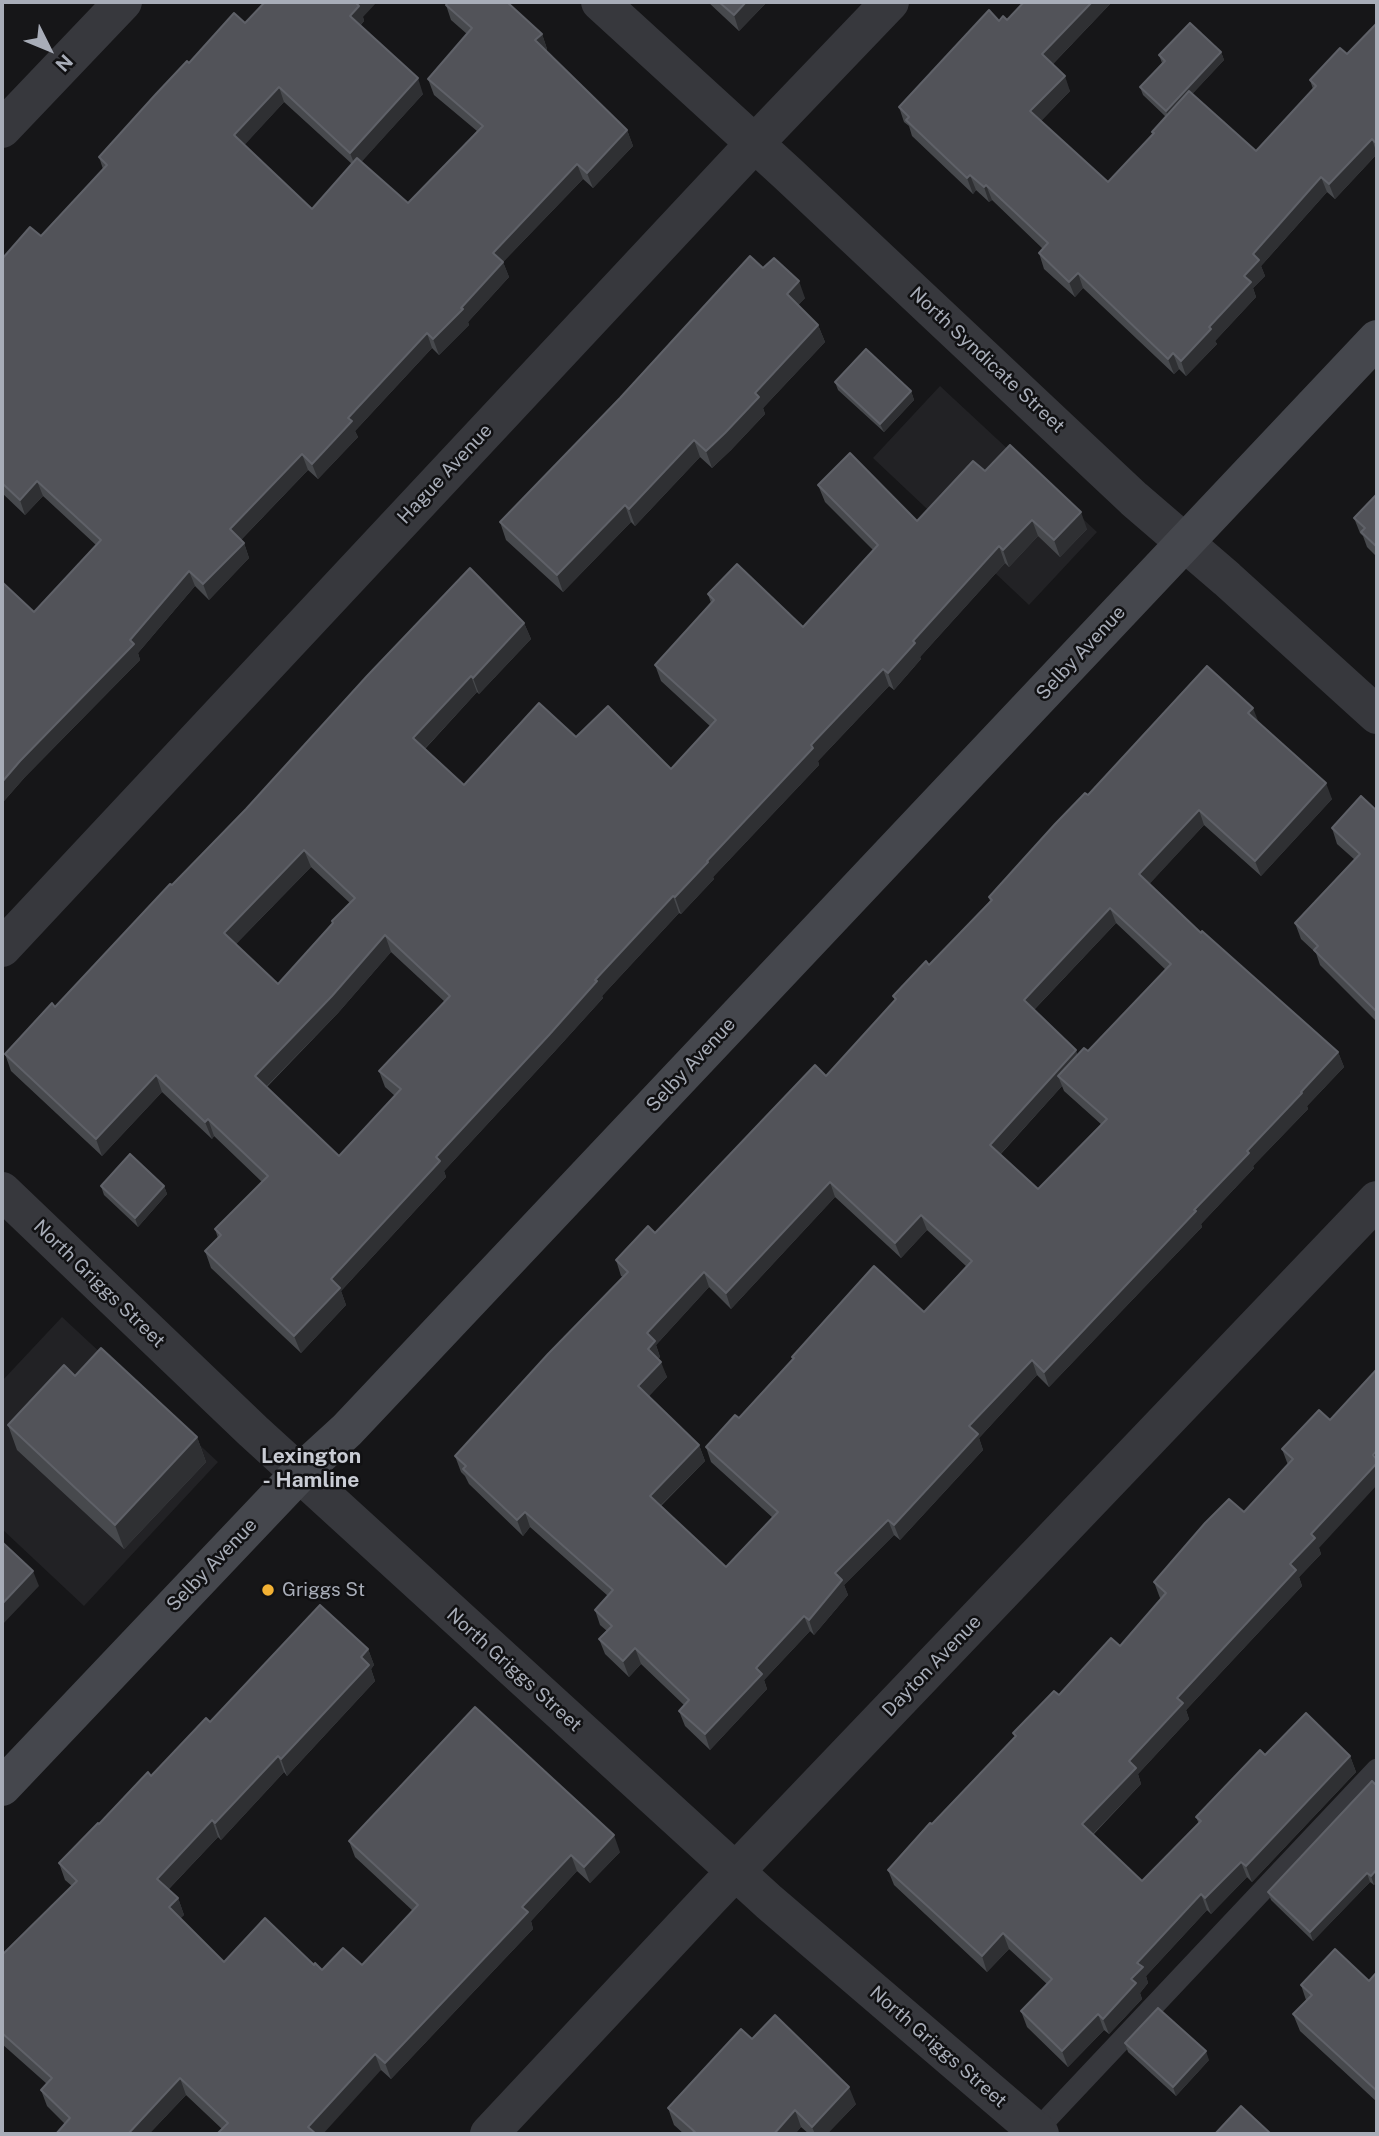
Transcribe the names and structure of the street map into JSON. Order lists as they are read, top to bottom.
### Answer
{
  "streets": {
    "street": [
      "North Syndicate Street",
      "Hague Avenue",
      "Selby Avenue",
      "North Griggs Street",
      "Dayton Avenue"
    ]
  },
  "crossings": [
    ["North Syndicate Street", "Hague Avenue"],
    ["North Syndicate Street", "Selby Avenue"],
    ["Selby Avenue", "North Griggs Street"],
    ["North Griggs Street", "Dayton Avenue"]
  ],
  "districts": ["Lexington - Hamline"],
  "places": ["Griggs St"],
  "north": "bottom right"
}
